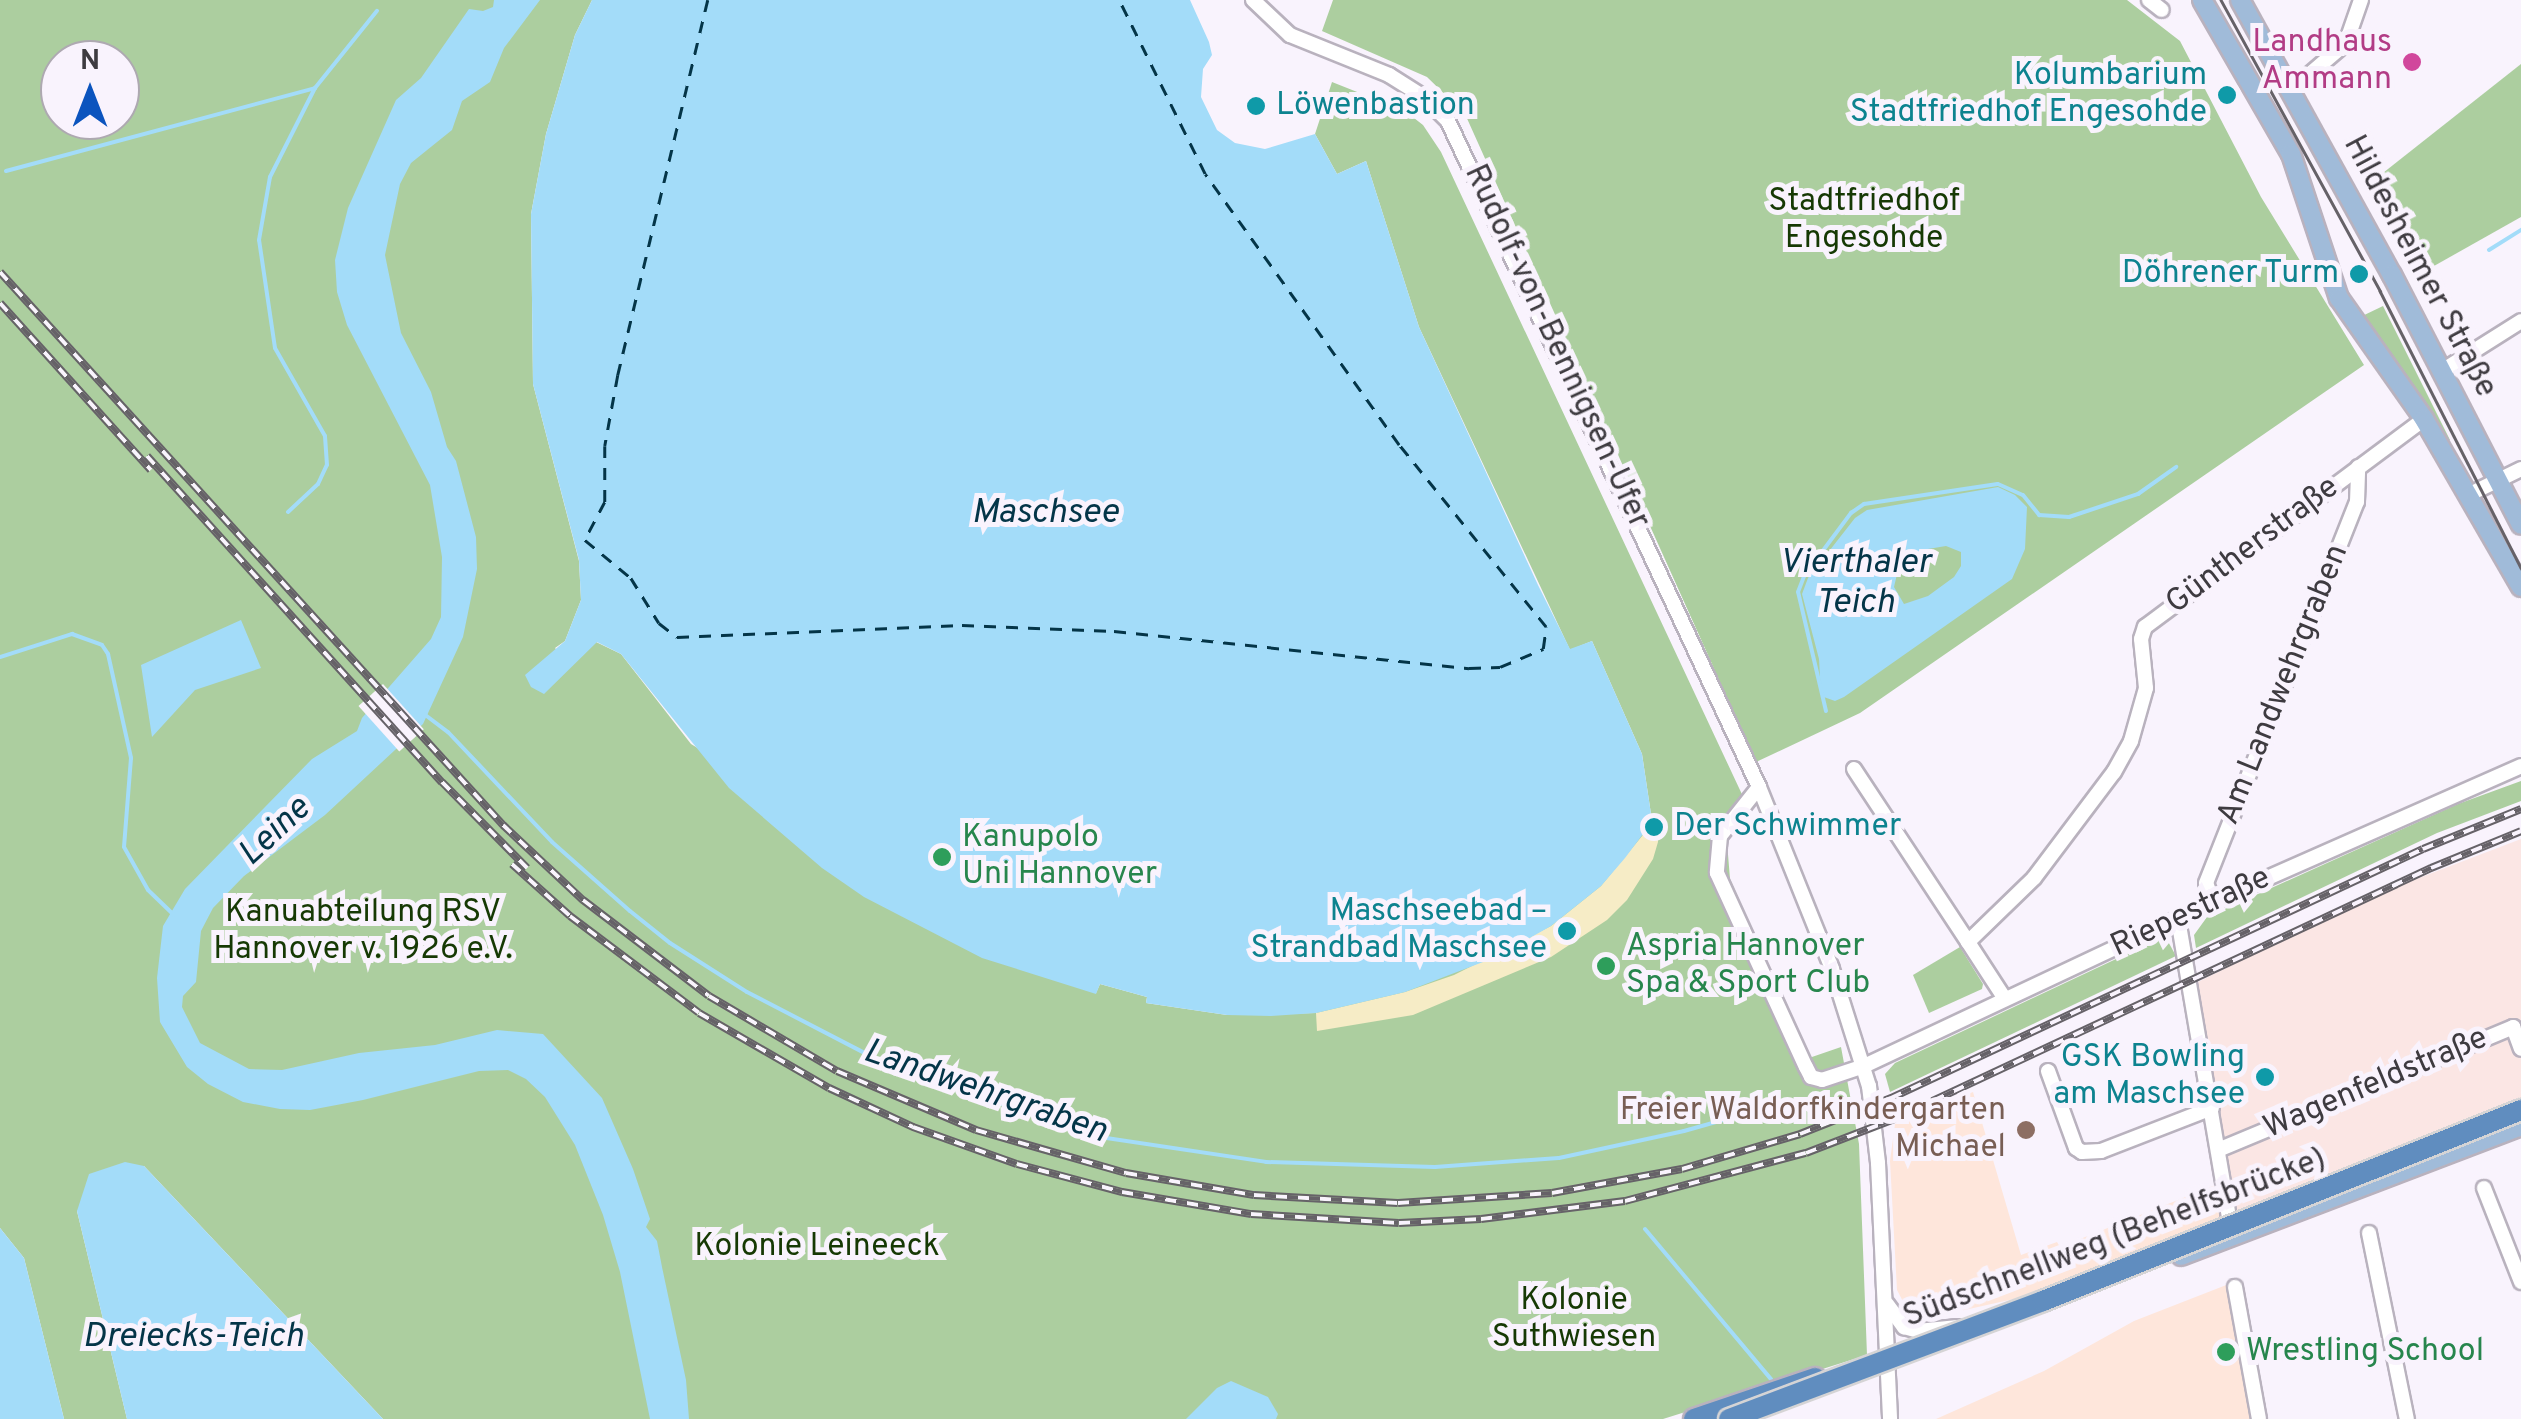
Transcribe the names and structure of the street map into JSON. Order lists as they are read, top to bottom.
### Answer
{
  "streets": {
    "highway": ["Südschnellweg (Behelfsbrücke)"],
    "main road": ["Hildesheimer Straße"],
    "street": [
      "Rudolf-von-Bennigsen-Ufer",
      "Güntherstraße",
      "Am Landwehrgraben",
      "Riepestraße",
      "Wagenfeldstraße"
    ]
  },
  "crossings": [
    ["Hildesheimer Straße", "Güntherstraße"],
    ["Rudolf-von-Bennigsen-Ufer", "Riepestraße"],
    ["Güntherstraße", "Am Landwehrgraben"],
    ["Am Landwehrgraben", "Riepestraße"]
  ],
  "water": [
    "Maschsee",
    "Vierthaler Teich",
    "Leine",
    "Landwehrgraben",
    "Dreiecks-Teich"
  ],
  "parks": [
    "Stadtfriedhof Engesohde",
    "Kanuabteilung RSV Hannover v. 1926 e.V.",
    "Kolonie Leineeck",
    "Kolonie Suthwiesen"
  ],
  "places": [
    "Landhaus Ammann",
    "Kolumbarium Stadtfriedhof Engesohde",
    "Löwenbastion",
    "Döhrener Turm",
    "Der Schwimmer",
    "Kanupolo Uni Hannover",
    "Maschseebad – Strandbad Maschsee",
    "Aspria Hannover Spa & Sport Club",
    "GSK Bowling am Maschsee",
    "Freier Waldorfkindergarten Michael",
    "Wrestling School"
  ],
  "north": "top"
}
